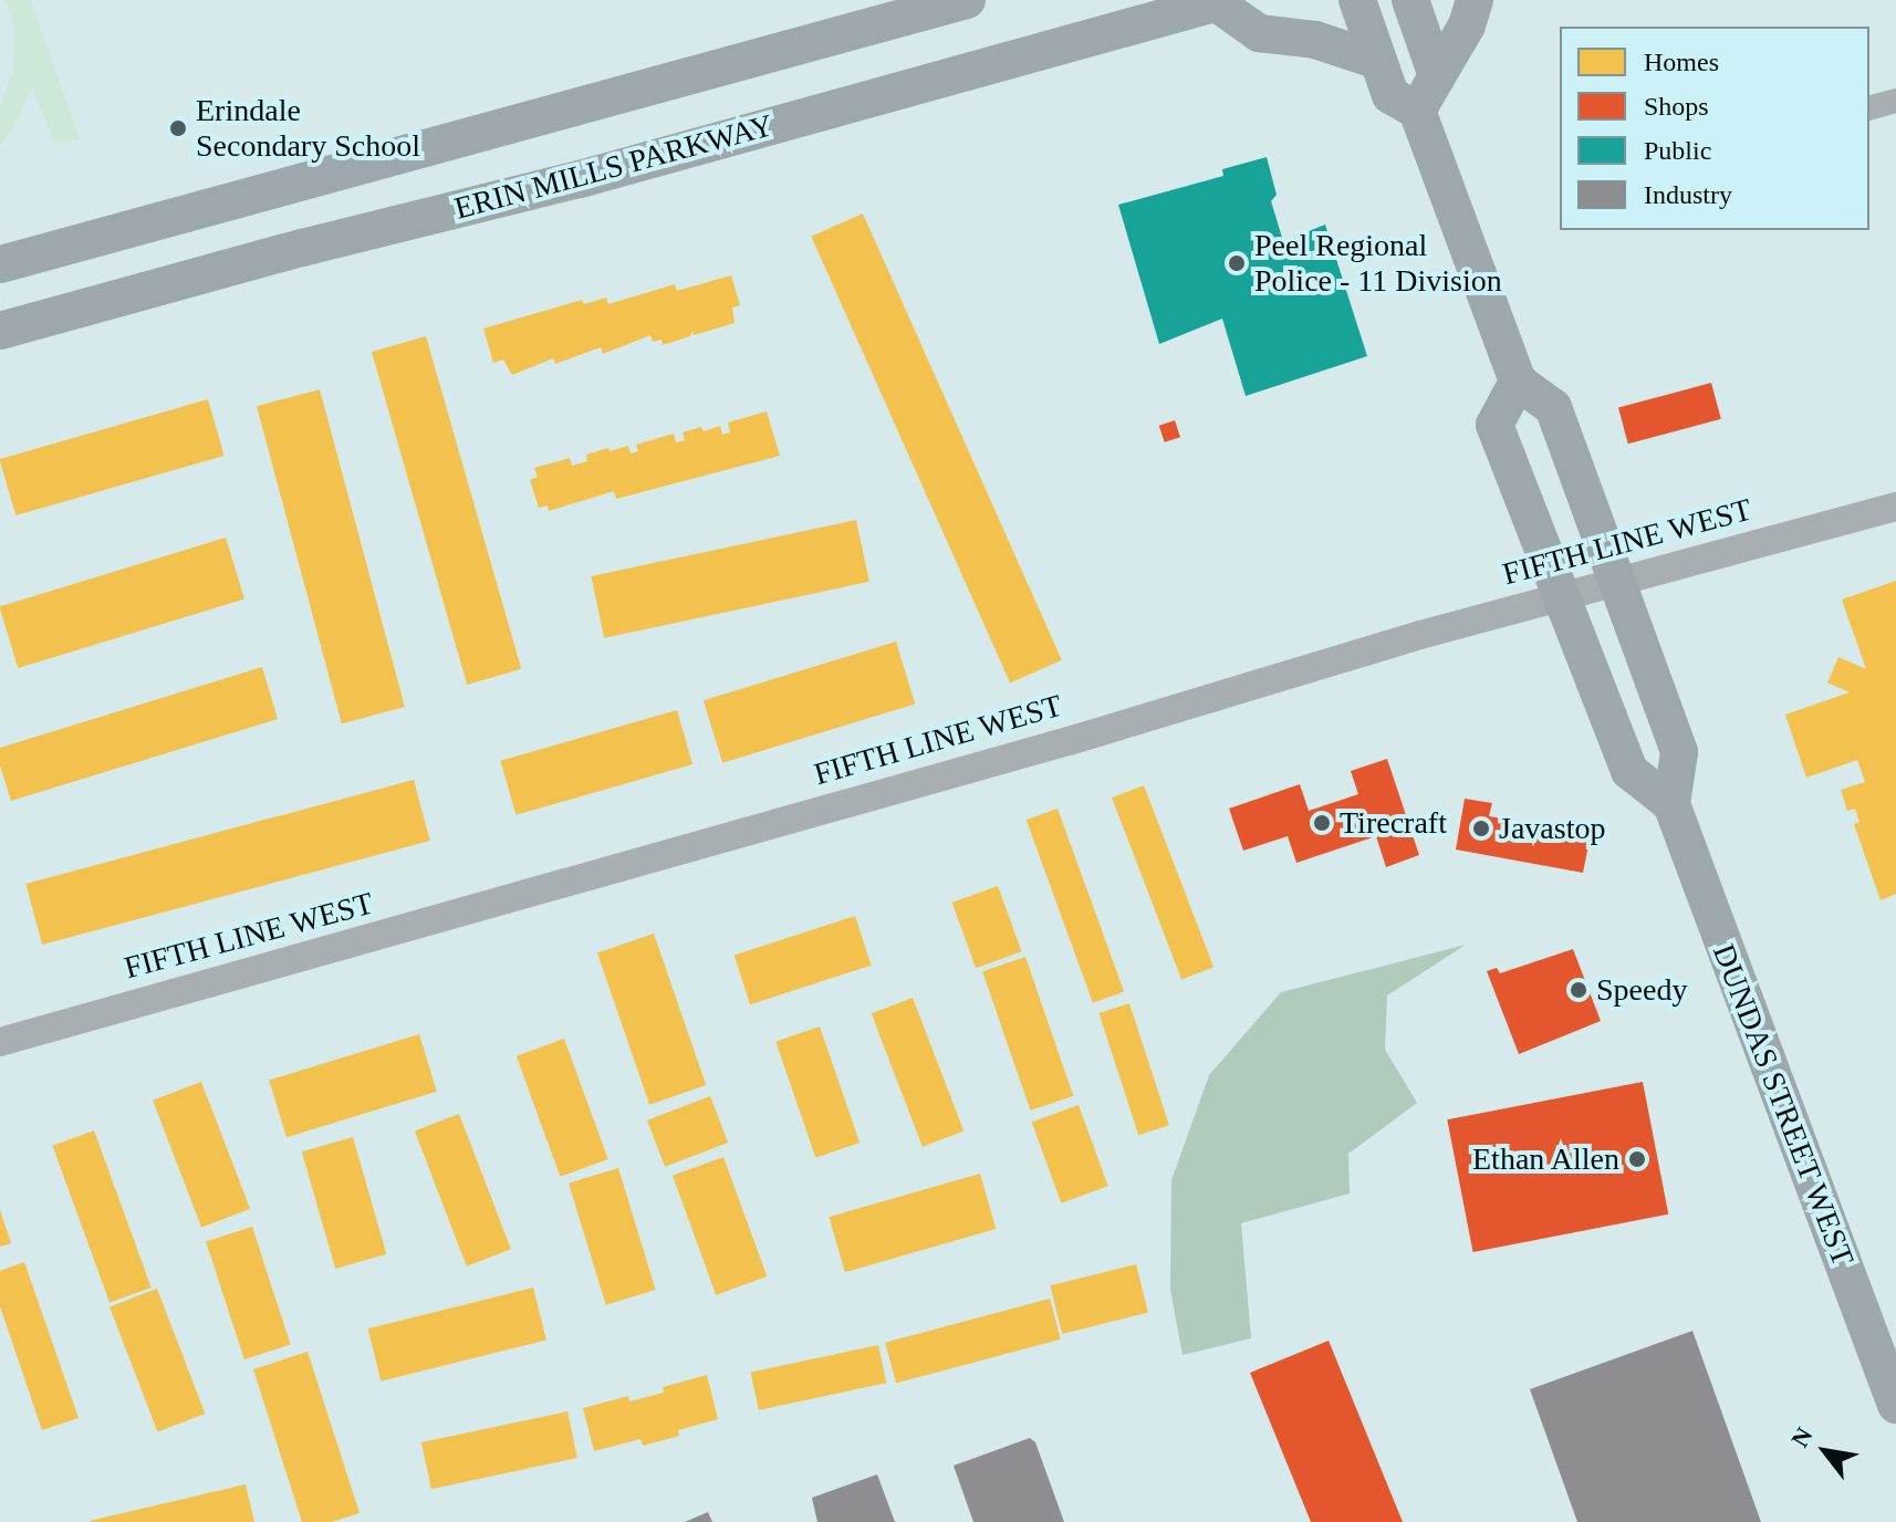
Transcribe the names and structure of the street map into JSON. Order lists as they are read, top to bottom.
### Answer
{
  "streets": {
    "main road": ["ERIN MILLS PARKWAY", "DUNDAS STREET WEST"],
    "street": ["FIFTH LINE WEST"]
  },
  "crossings": [
    ["FIFTH LINE WEST", "DUNDAS STREET WEST"]
  ],
  "places": [
    "Erindale Secondary School",
    "Peel Regional Police - 11 Division",
    "Tirecraft",
    "Javastop",
    "Speedy",
    "Ethan Allen"
  ],
  "legend": [
    "Homes",
    "Shops",
    "Public",
    "Industry"
  ],
  "north": "top left"
}
